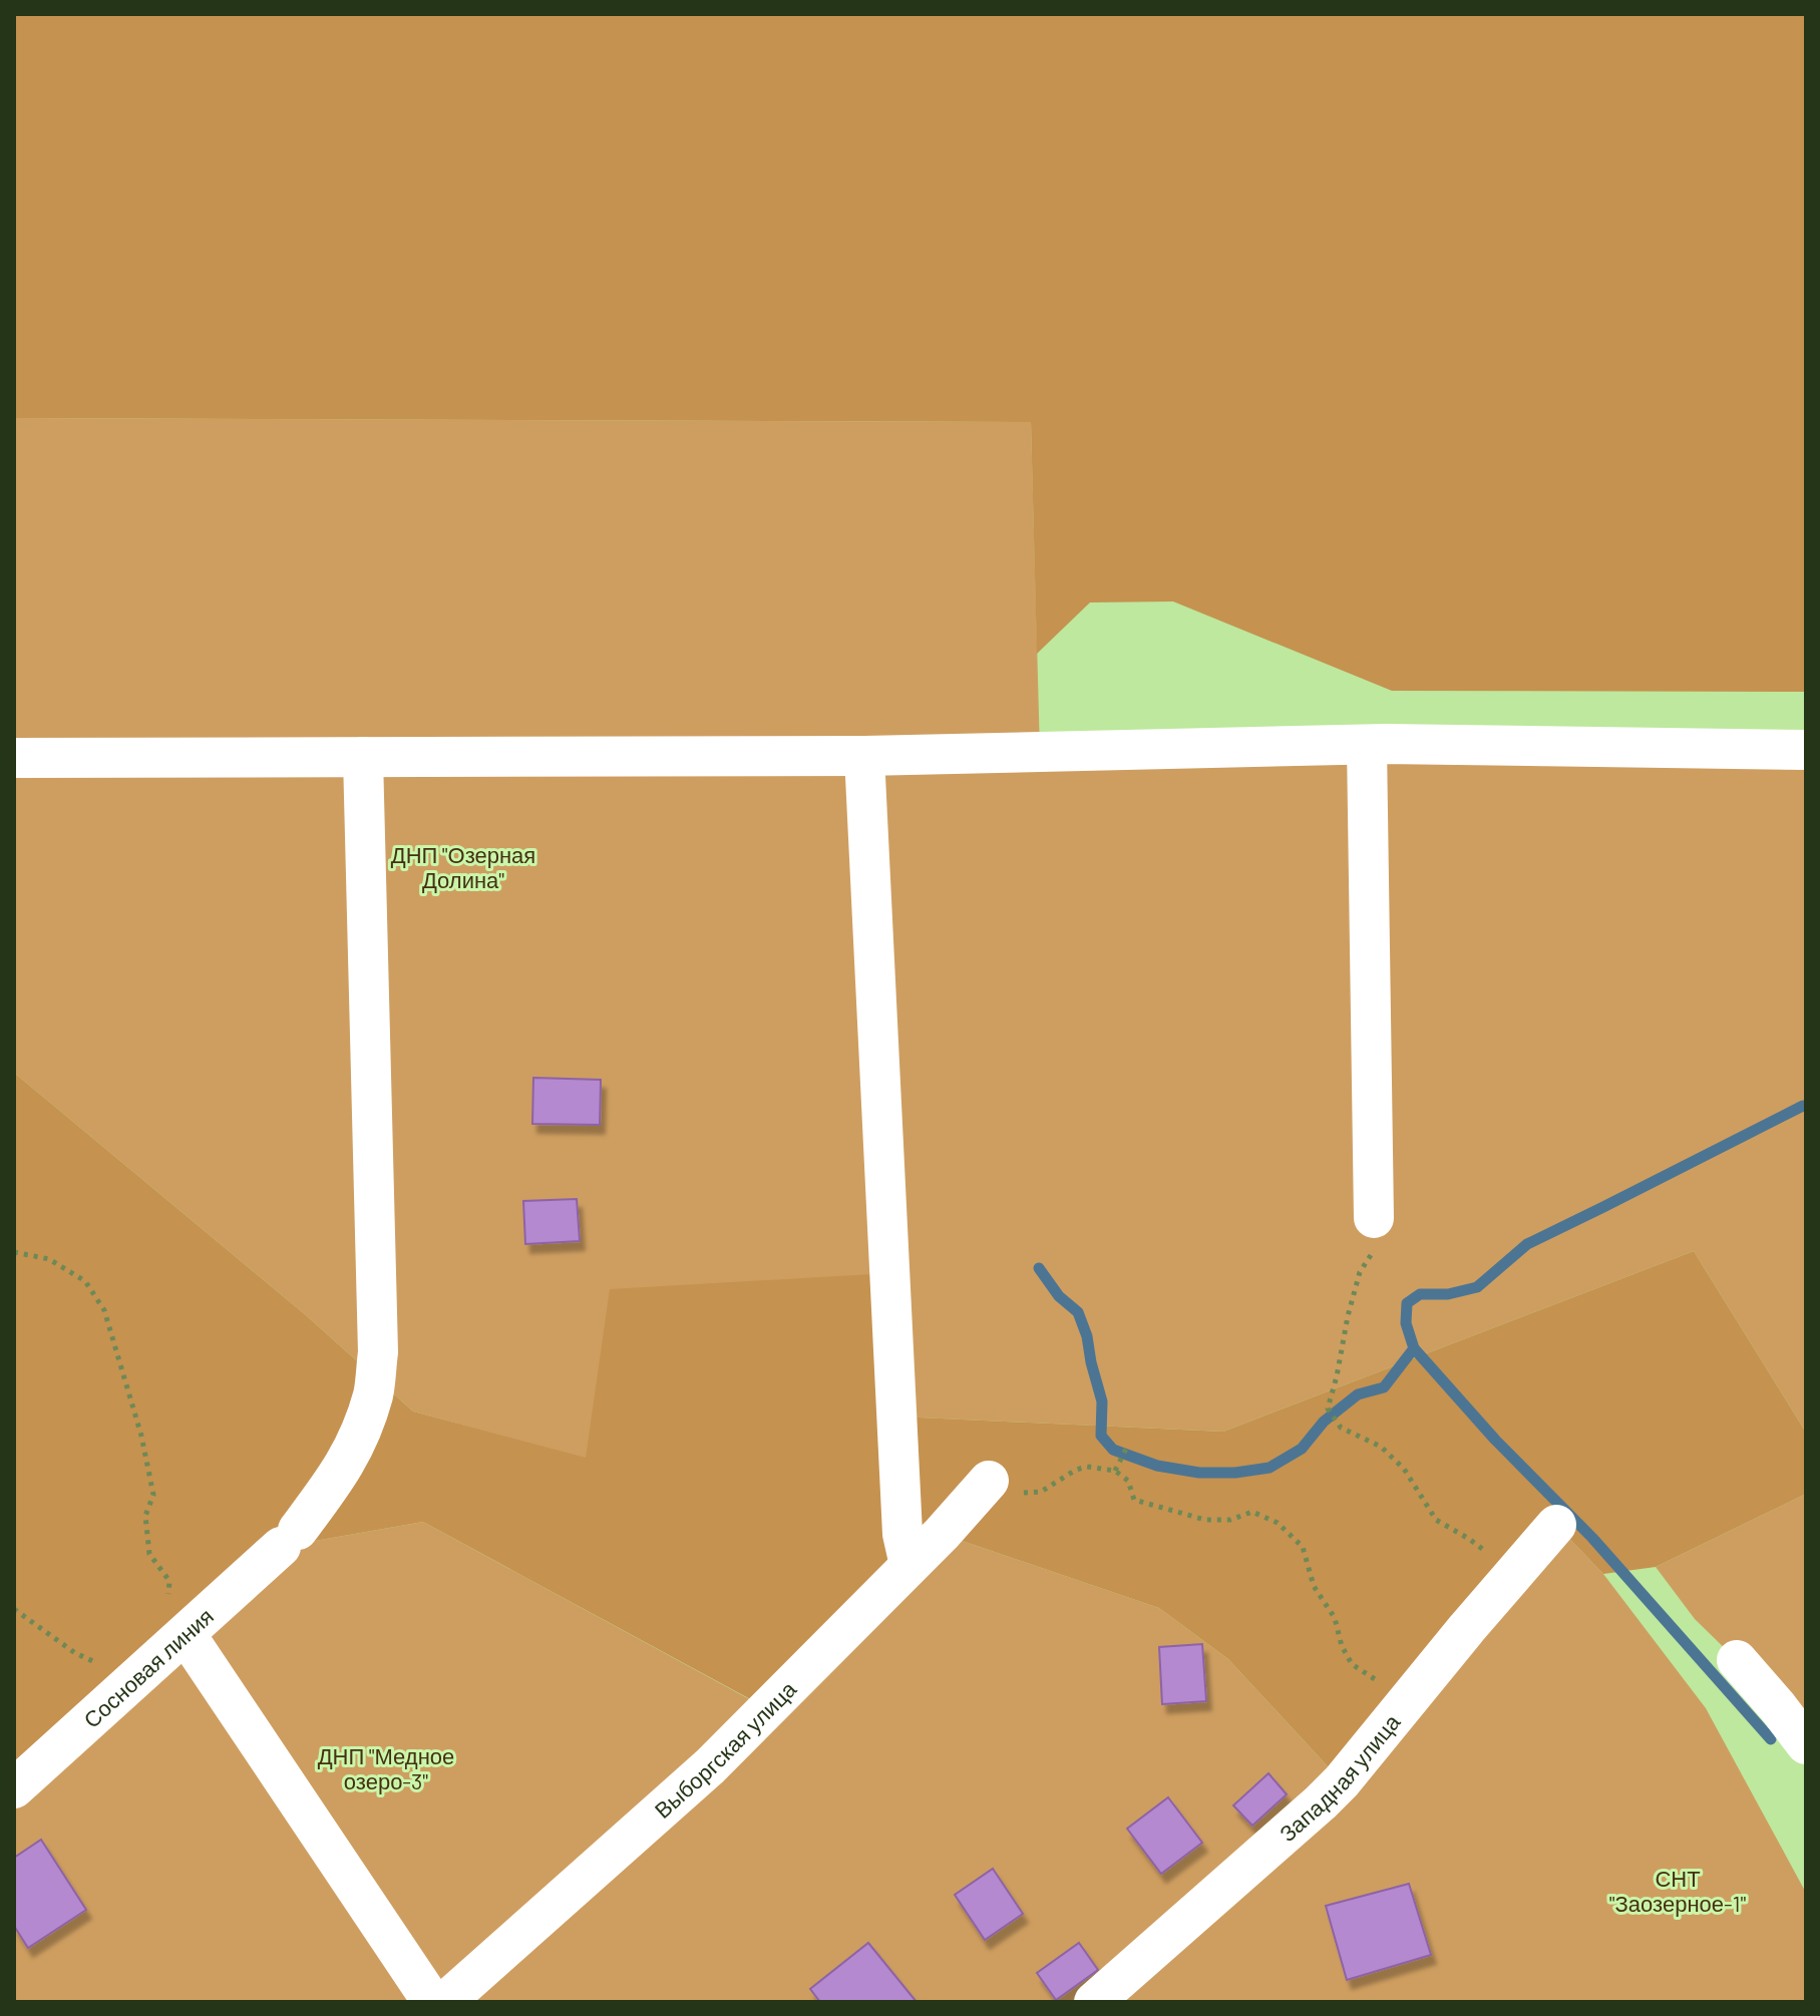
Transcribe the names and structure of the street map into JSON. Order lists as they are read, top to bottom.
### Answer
{
  "streets": {
    "street": ["Сосновая линия", "Выборгская улица", "Западная улица"]
  },
  "parks": ["ДНП \"Озерная Долина\"", "ДНП \"Медное озеро-3\"", "СНТ \"Заозерное-1\""]
}
